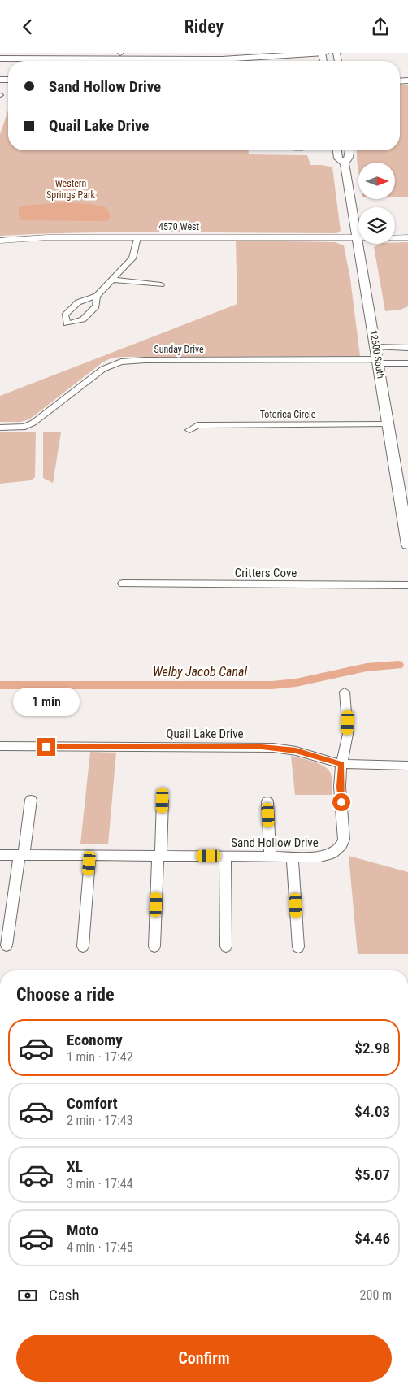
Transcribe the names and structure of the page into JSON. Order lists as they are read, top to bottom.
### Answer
{
  "streets": {
    "main road": ["4570 West", "12600 South"],
    "street": [
      "Sunday Drive",
      "Totorica Circle",
      "Critters Cove",
      "Quail Lake Drive",
      "Sand Hollow Drive"
    ]
  },
  "crossings": [
    ["4570 West", "12600 South"],
    ["Sunday Drive", "12600 South"],
    ["12600 South", "Totorica Circle"],
    ["Quail Lake Drive", "Sand Hollow Drive"]
  ],
  "water": ["Welby Jacob Canal"],
  "parks": ["Western Springs Park"],
  "north": "right",
  "page": {
    "header": "Ridey",
    "banner": ["Sand Hollow Drive", "Quail Lake Drive"],
    "bubble": "1 min",
    "heading": "Choose a ride",
    "list": [
      {
        "name": "Economy",
        "note": "1 min · 17:42",
        "value": "$2.98"
      },
      {
        "name": "Comfort",
        "note": "2 min · 17:43",
        "value": "$4.03"
      },
      {
        "name": "XL",
        "note": "3 min · 17:44",
        "value": "$5.07"
      },
      {
        "name": "Moto",
        "note": "4 min · 17:45",
        "value": "$4.46"
      }
    ],
    "pay": ["Cash", "200 m"],
    "buttons": "Confirm"
  }
}
